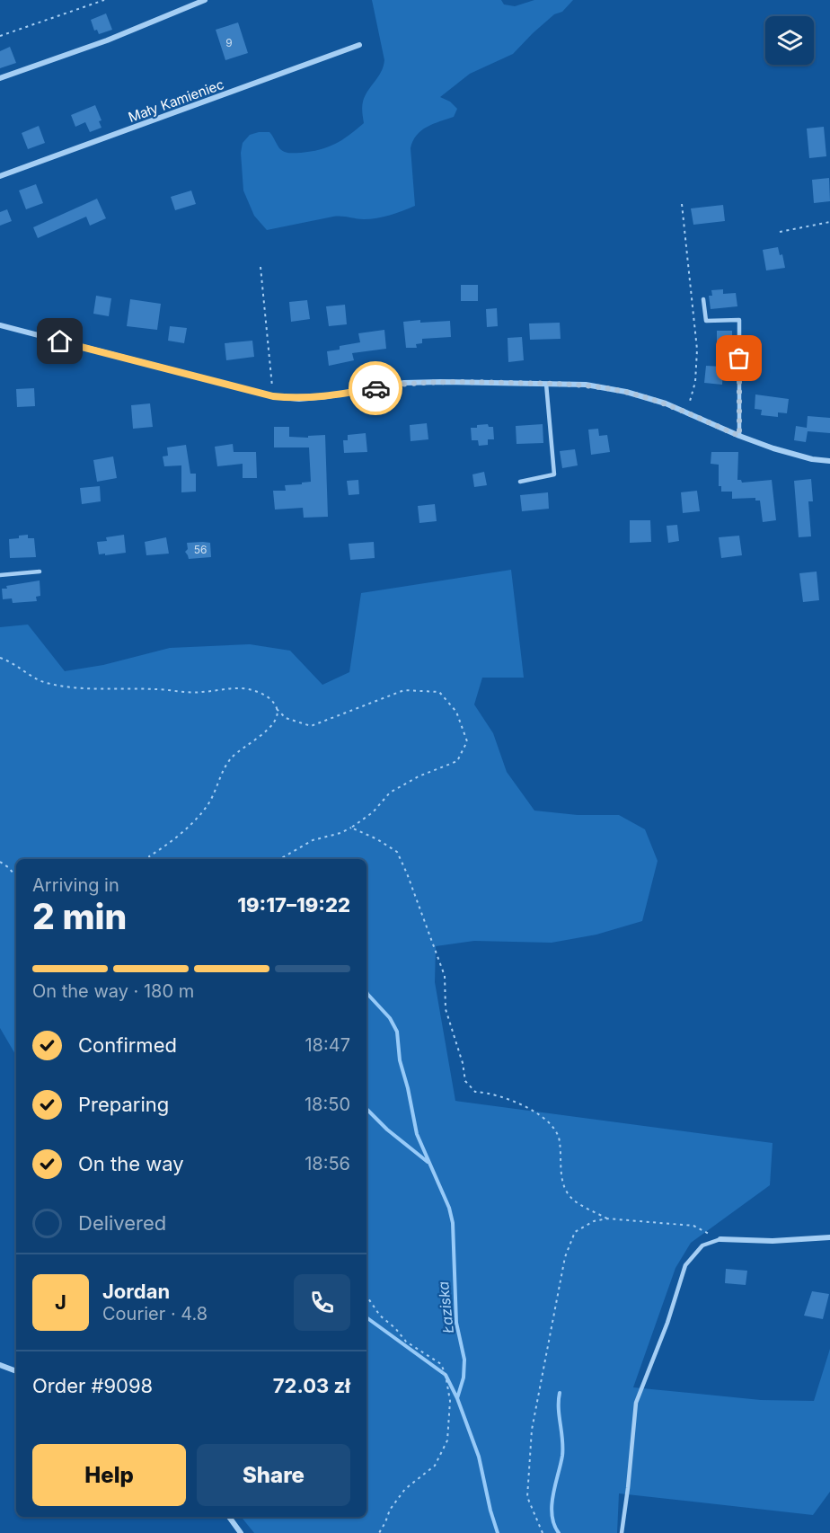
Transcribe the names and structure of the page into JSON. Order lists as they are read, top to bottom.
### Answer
{
  "streets": {
    "street": ["Mały Kamieniec"]
  },
  "water": ["Łaziska"],
  "house_numbers": ["9", "56"],
  "page": {
    "heading": ["2 min", "Arriving in", "19:17–19:22"],
    "panel": [
      "Jordan",
      "Courier · 4.8",
      "Order #9098",
      "72.03 zł"
    ],
    "bar": "On the way · 180 m",
    "list": [
      ["Confirmed", "18:47"],
      ["Preparing", "18:50"],
      ["On the way", "18:56"],
      "Delivered"
    ],
    "round": "J",
    "buttons": ["Help", "Share"]
  }
}
